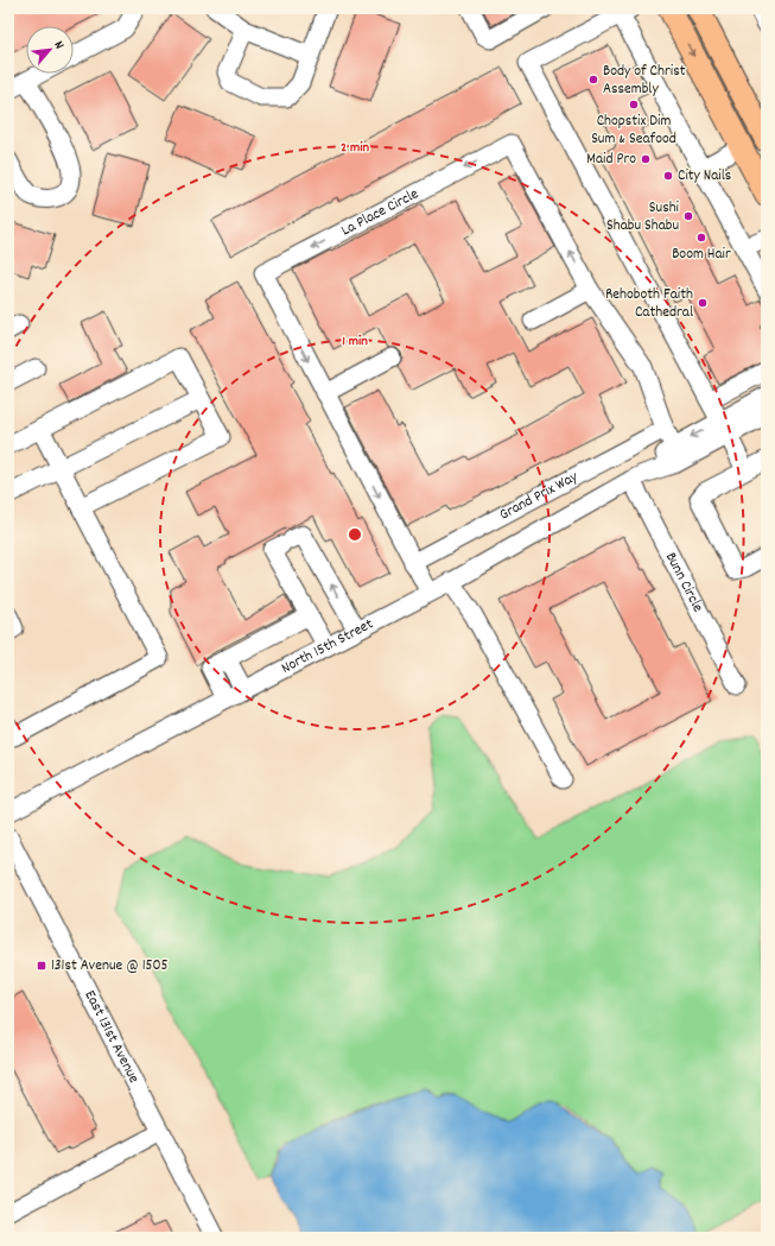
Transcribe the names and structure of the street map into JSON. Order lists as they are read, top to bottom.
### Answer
{
  "streets": {
    "street": [
      "La Place Circle",
      "Grand Prix Way",
      "Bunn Circle",
      "North 15th Street",
      "East 131st Avenue"
    ]
  },
  "crossings": [
    ["La Place Circle", "Grand Prix Way"],
    ["La Place Circle", "North 15th Street"],
    ["Bunn Circle", "North 15th Street"]
  ],
  "places": {
    "other": [
      "Body of Christ Assembly",
      "Chopstix Dim Sum & Seafood",
      "Maid Pro",
      "City Nails",
      "Sushi Shabu Shabu",
      "Boom Hair",
      "Rehoboth Faith Cathedral"
    ],
    "transit": ["131st Avenue @ 1505"]
  },
  "north": "top right",
  "rings": ["2 min", "1 min"]
}
